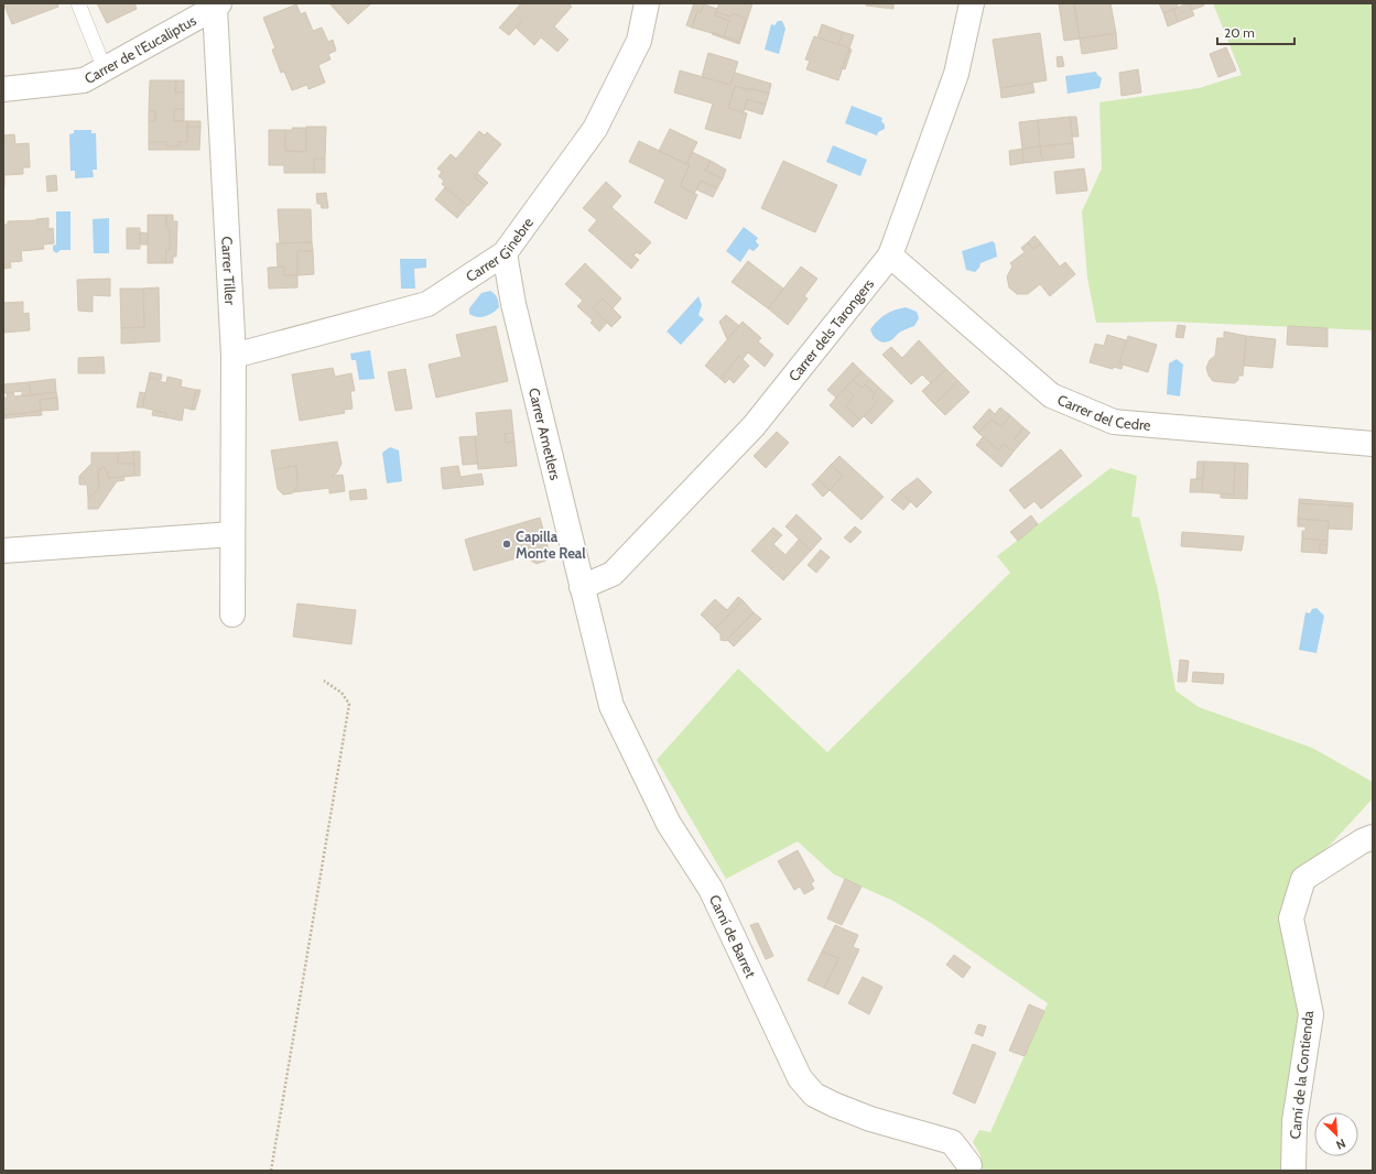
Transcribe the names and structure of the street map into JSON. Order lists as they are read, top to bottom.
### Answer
{
  "streets": {
    "street": [
      "Carrer de l'Eucaliptus",
      "Carrer Ginebre",
      "Carrer Tiller",
      "Carrer dels Tarongers",
      "Carrer del Cedre",
      "Carrer Ametlers",
      "Camí de Barret",
      "Camí de la Contienda"
    ]
  },
  "crossings": [
    ["Carrer de l'Eucaliptus", "Carrer Tiller"],
    ["Carrer Ginebre", "Carrer Tiller"],
    ["Carrer Ginebre", "Carrer Ametlers"],
    ["Carrer dels Tarongers", "Carrer del Cedre"],
    ["Carrer dels Tarongers", "Carrer Ametlers"],
    ["Carrer Ametlers", "Camí de Barret"]
  ],
  "places": ["Capilla Monte Real"],
  "scale_bar": "20 m",
  "north": "bottom right"
}
